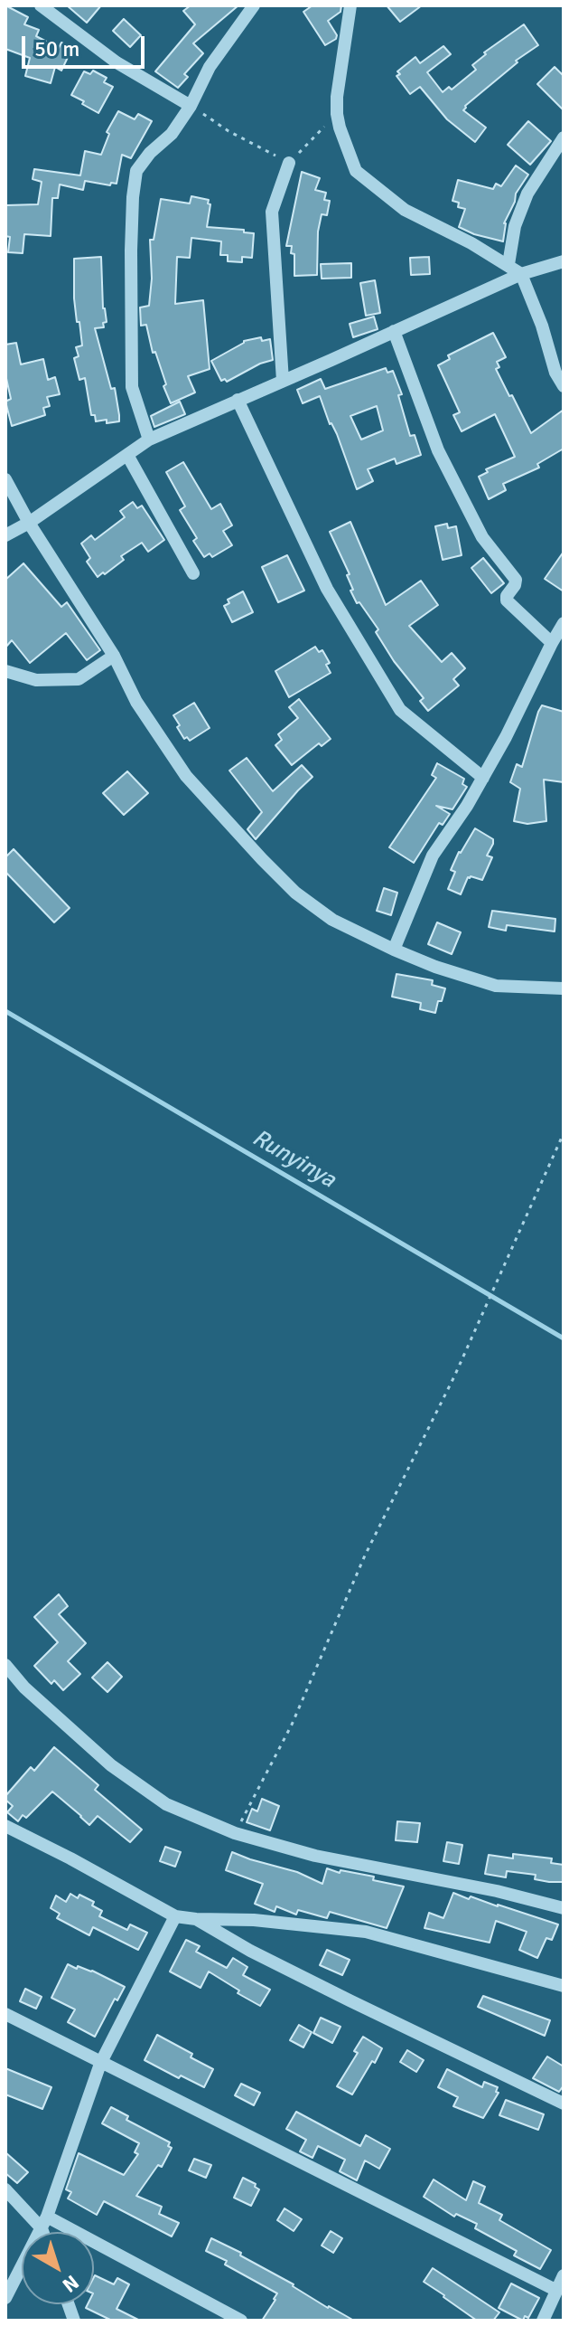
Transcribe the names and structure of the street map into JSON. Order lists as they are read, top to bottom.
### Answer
{
  "water": ["Runyinya"],
  "scale_bar": "50 m",
  "north": "bottom right"
}
